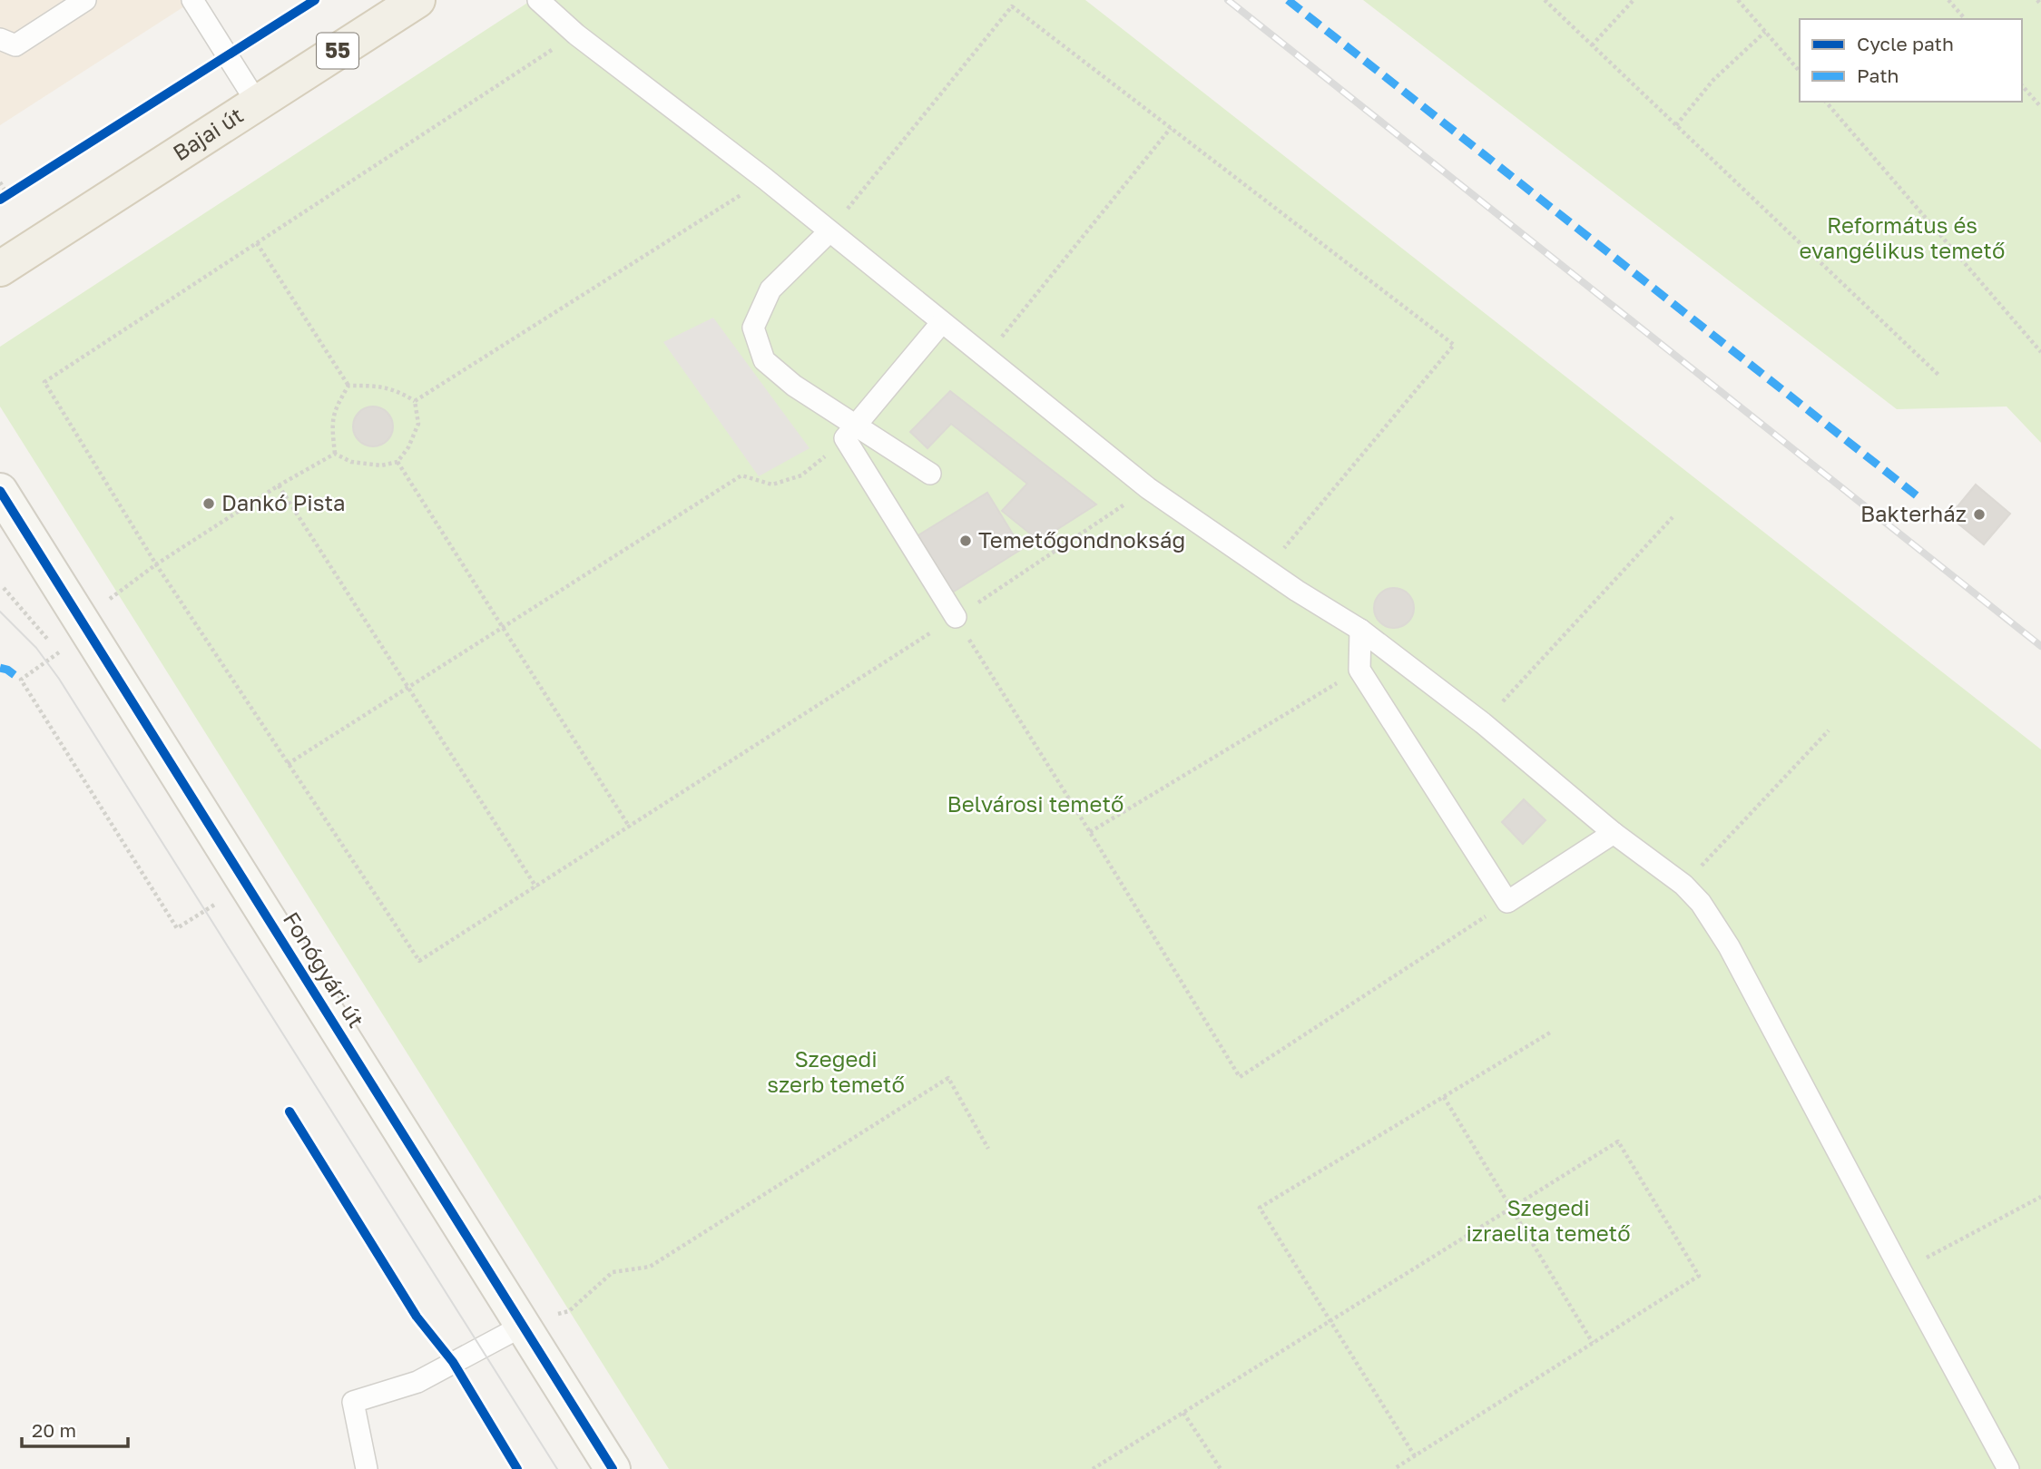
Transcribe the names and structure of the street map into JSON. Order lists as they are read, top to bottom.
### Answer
{
  "streets": {
    "main road": ["55", "Bajai út"],
    "street": ["Fonógyári út"]
  },
  "parks": [
    "Református és evangélikus temető",
    "Belvárosi temető",
    "Szegedi szerb temető",
    "Szegedi izraelita temető"
  ],
  "places": ["Dankó Pista", "Bakterház", "Temetőgondnokság"],
  "legend": ["Cycle path", "Path"],
  "scale_bar": "20 m"
}
